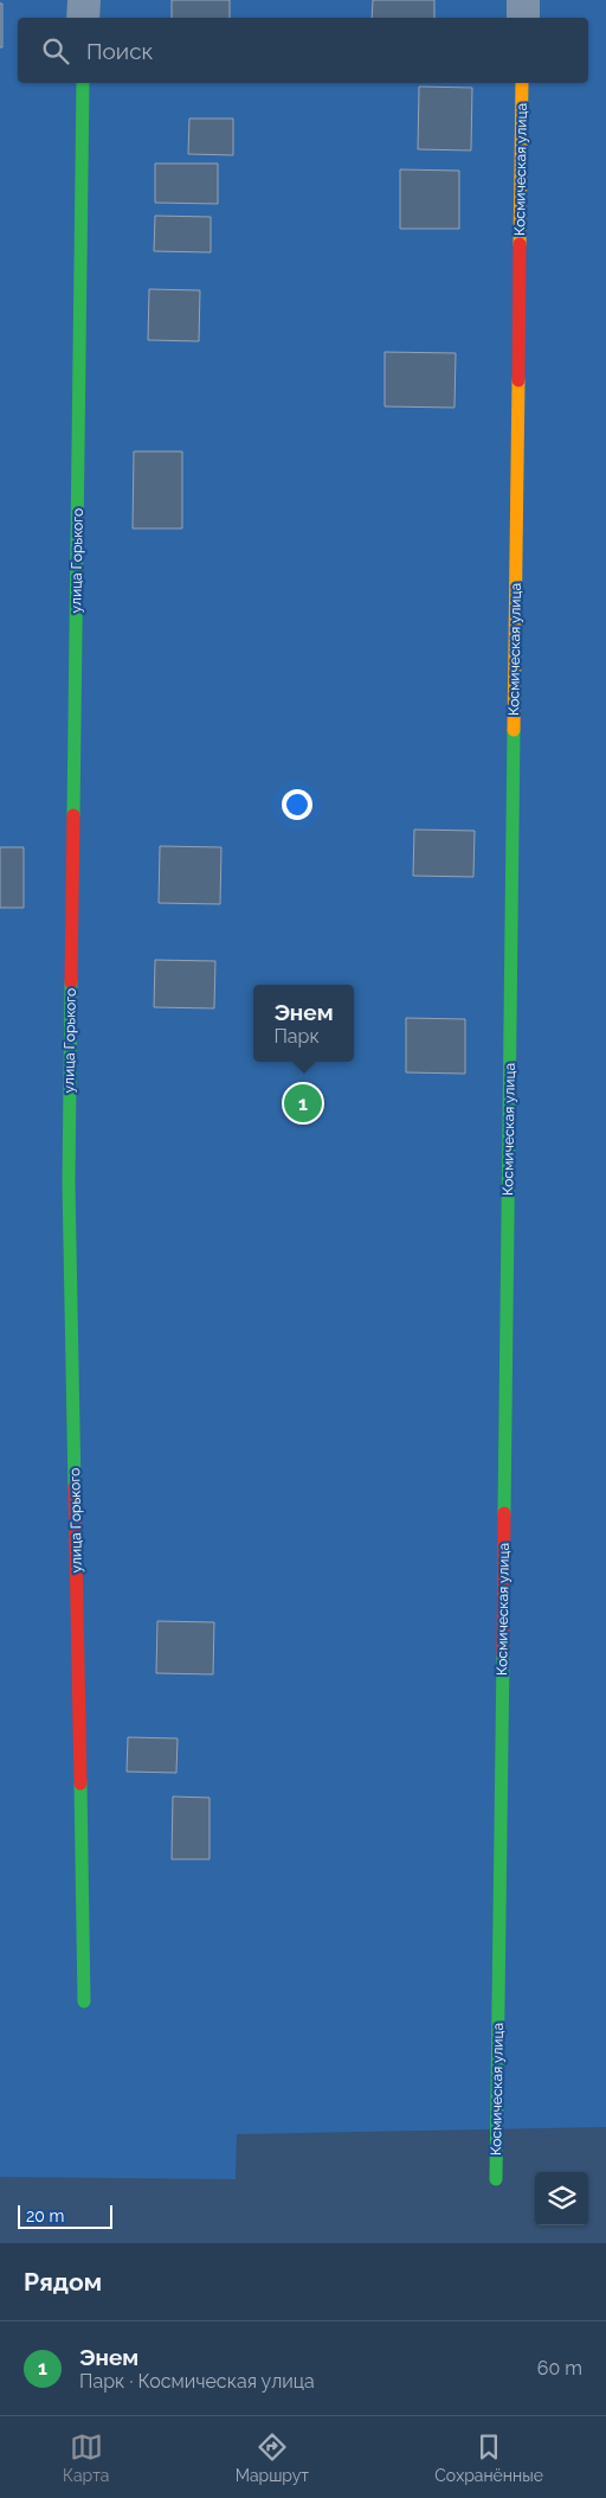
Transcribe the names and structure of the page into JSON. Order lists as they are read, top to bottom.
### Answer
{
  "streets": {
    "street": ["Космическая улица", "улица Горького"]
  },
  "scale_bar": "20 m",
  "page": {
    "search": "Поиск",
    "popup": ["Энем", "Парк"],
    "pins": "1",
    "scale": "20 m",
    "heading": "Рядом",
    "list": [
      {
        "mark": "1",
        "name": "Энем",
        "note": "Парк · Космическая улица",
        "value": "60 m"
      }
    ],
    "nav": ["Карта", "Маршрут", "Сохранённые"]
  }
}
